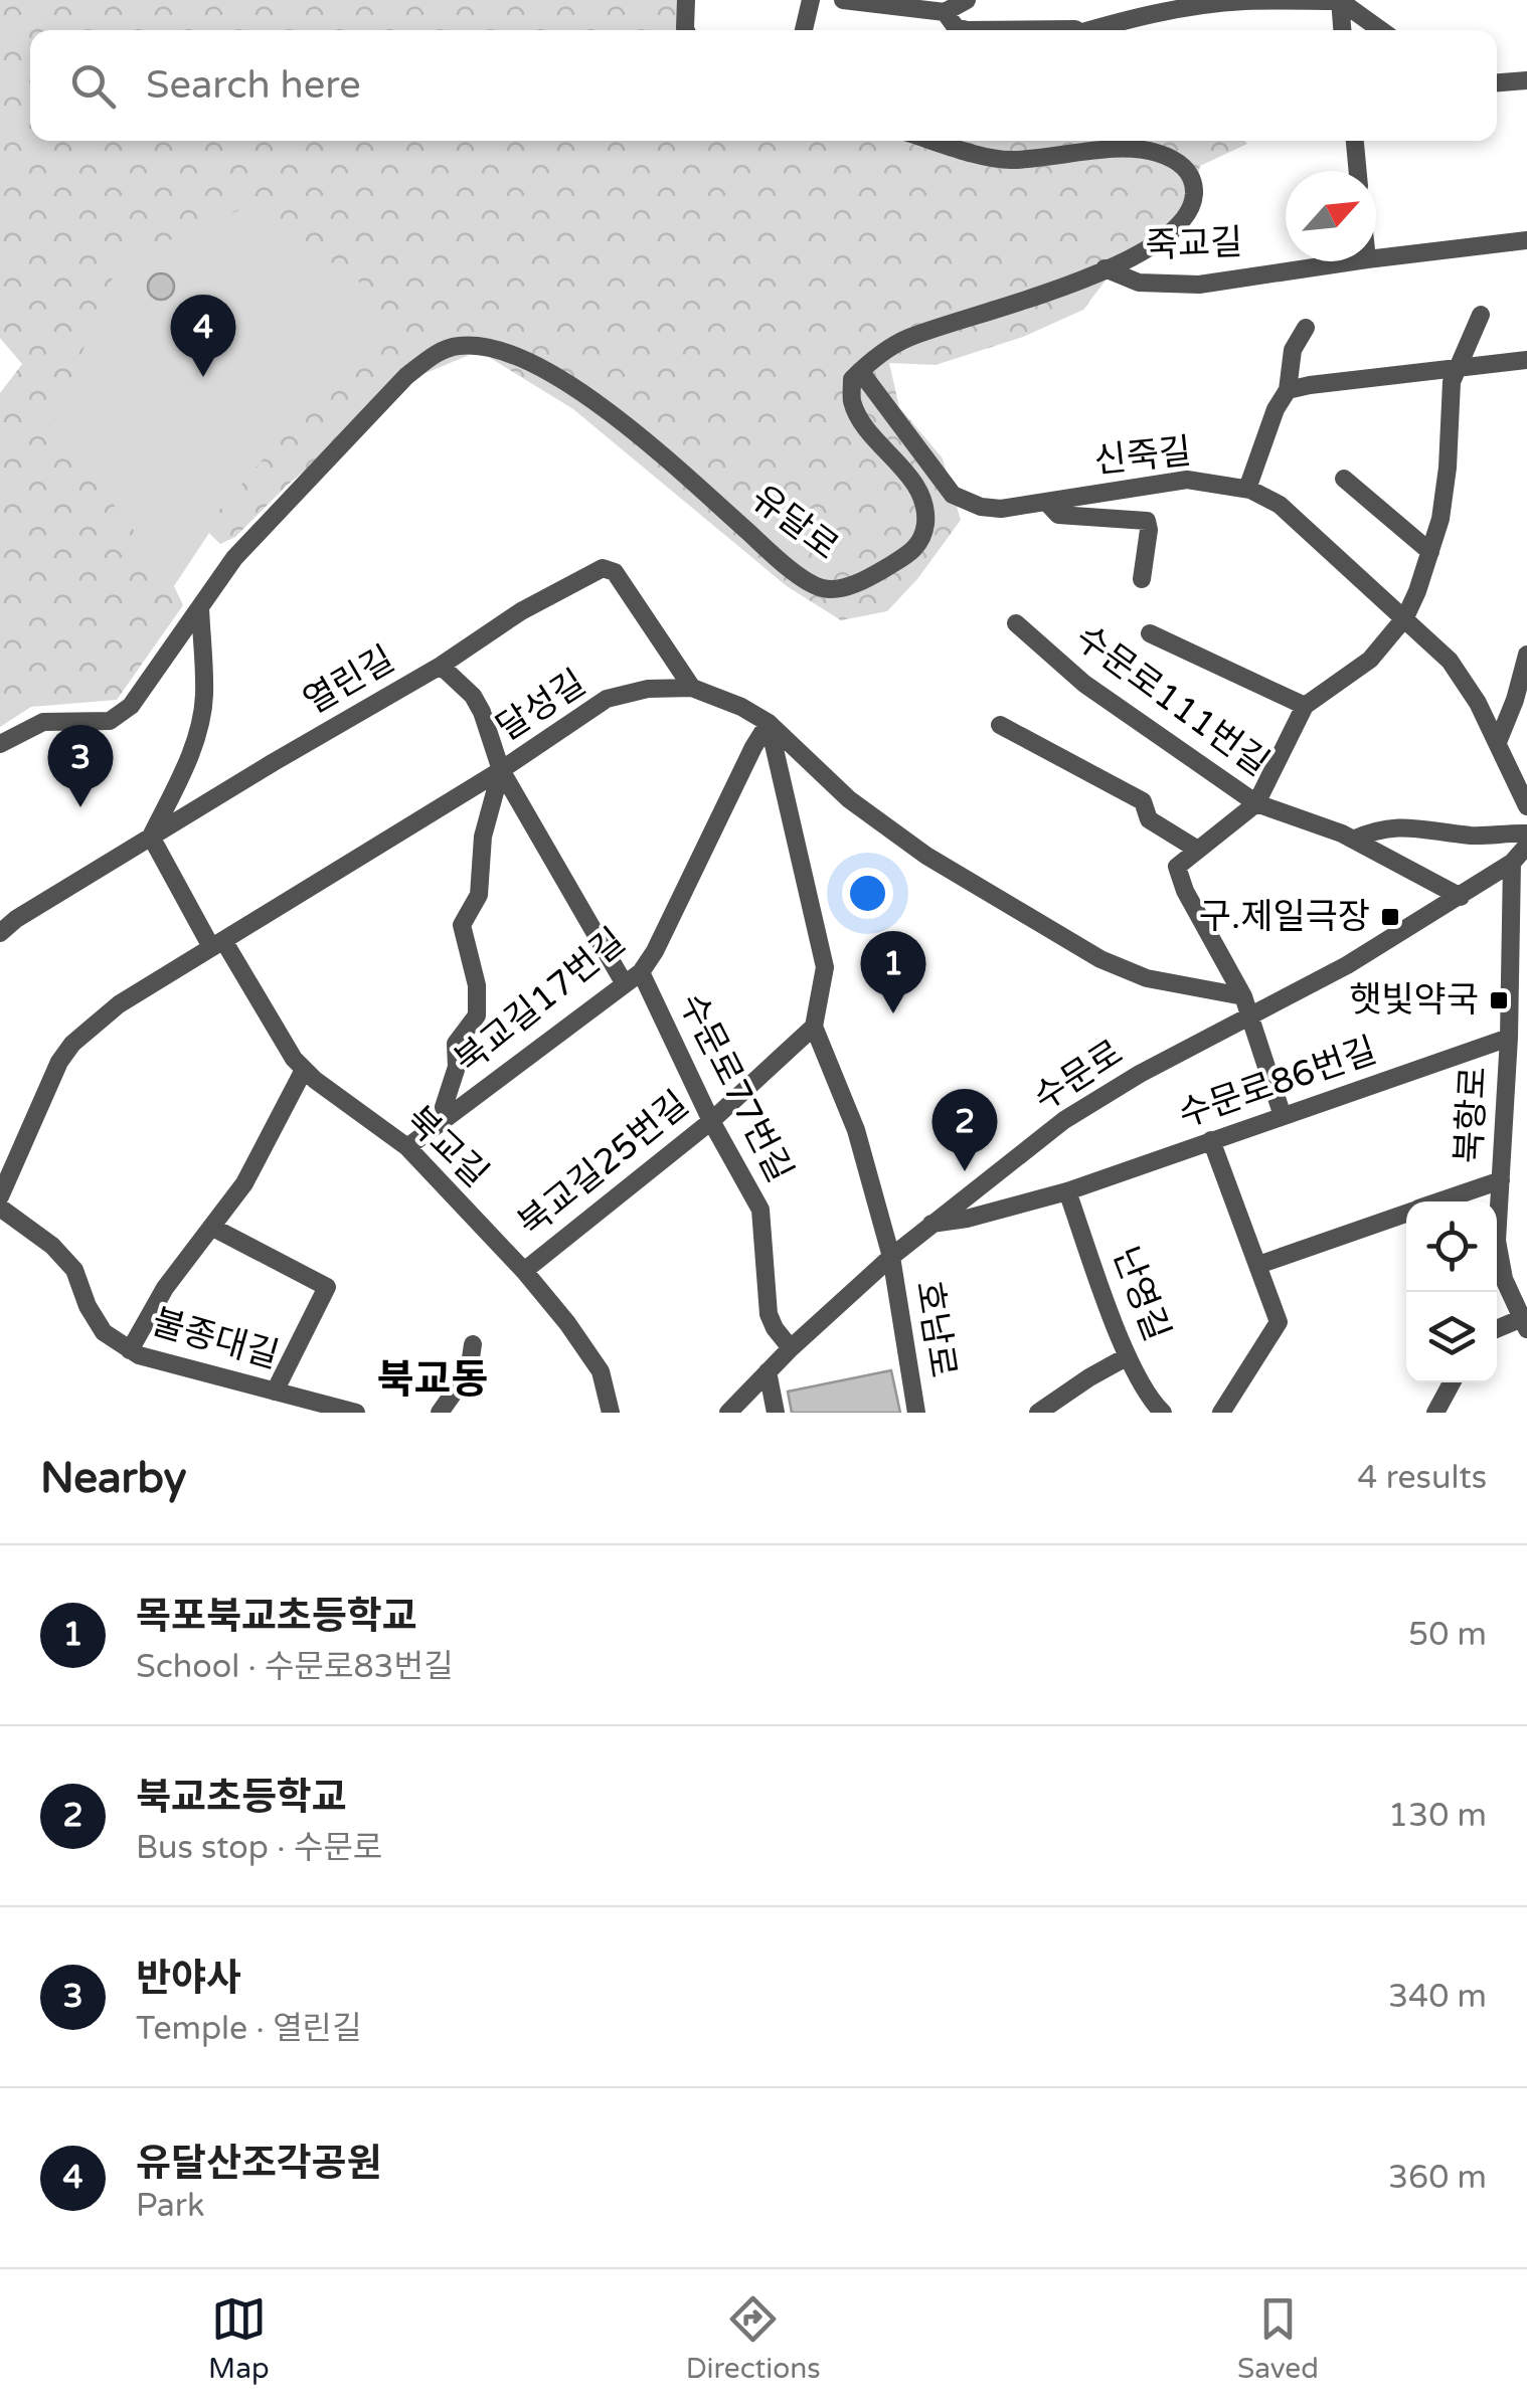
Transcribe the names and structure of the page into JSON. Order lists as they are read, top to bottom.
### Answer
{
  "streets": {
    "street": [
      "죽교길",
      "신죽길",
      "유달로",
      "열린길",
      "수문로111번길",
      "달성길",
      "북교길17번길",
      "수문로",
      "수문로86번길",
      "수문로77번길",
      "북항로",
      "북교길",
      "북교길25번길",
      "난영길",
      "호남로",
      "불종대길"
    ]
  },
  "crossings": [
    ["신죽길", "유달로"],
    ["열린길", "달성길"],
    ["열린길", "수문로77번길"],
    ["열린길", "북교길"],
    ["수문로111번길", "수문로"],
    ["달성길", "북교길17번길"],
    ["달성길", "수문로77번길"],
    ["달성길", "북교길"],
    ["북교길17번길", "수문로77번길"],
    ["북교길17번길", "북교길"],
    ["수문로", "수문로86번길"],
    ["수문로", "수문로77번길"],
    ["수문로", "북항로"],
    ["수문로", "호남로"],
    ["수문로86번길", "북항로"],
    ["수문로86번길", "난영길"],
    ["수문로77번길", "북교길25번길"],
    ["북교길", "북교길25번길"],
    ["북교길25번길", "호남로"]
  ],
  "districts": ["북교동"],
  "places": {
    "transit": ["구.제일극장", "햇빛약국"]
  },
  "north": "top right",
  "page": {
    "search": "Search here",
    "pins": [
      "4",
      "3",
      "1",
      "2"
    ],
    "heading": ["Nearby", "4 results"],
    "list": [
      {
        "mark": "1",
        "name": "목포북교초등학교",
        "note": "School · 수문로83번길",
        "value": "50 m"
      },
      {
        "mark": "2",
        "name": "북교초등학교",
        "note": "Bus stop · 수문로",
        "value": "130 m"
      },
      {
        "mark": "3",
        "name": "반야사",
        "note": "Temple · 열린길",
        "value": "340 m"
      },
      {
        "mark": "4",
        "name": "유달산조각공원",
        "note": "Park",
        "value": "360 m"
      }
    ],
    "nav": ["Map", "Directions", "Saved"]
  }
}
